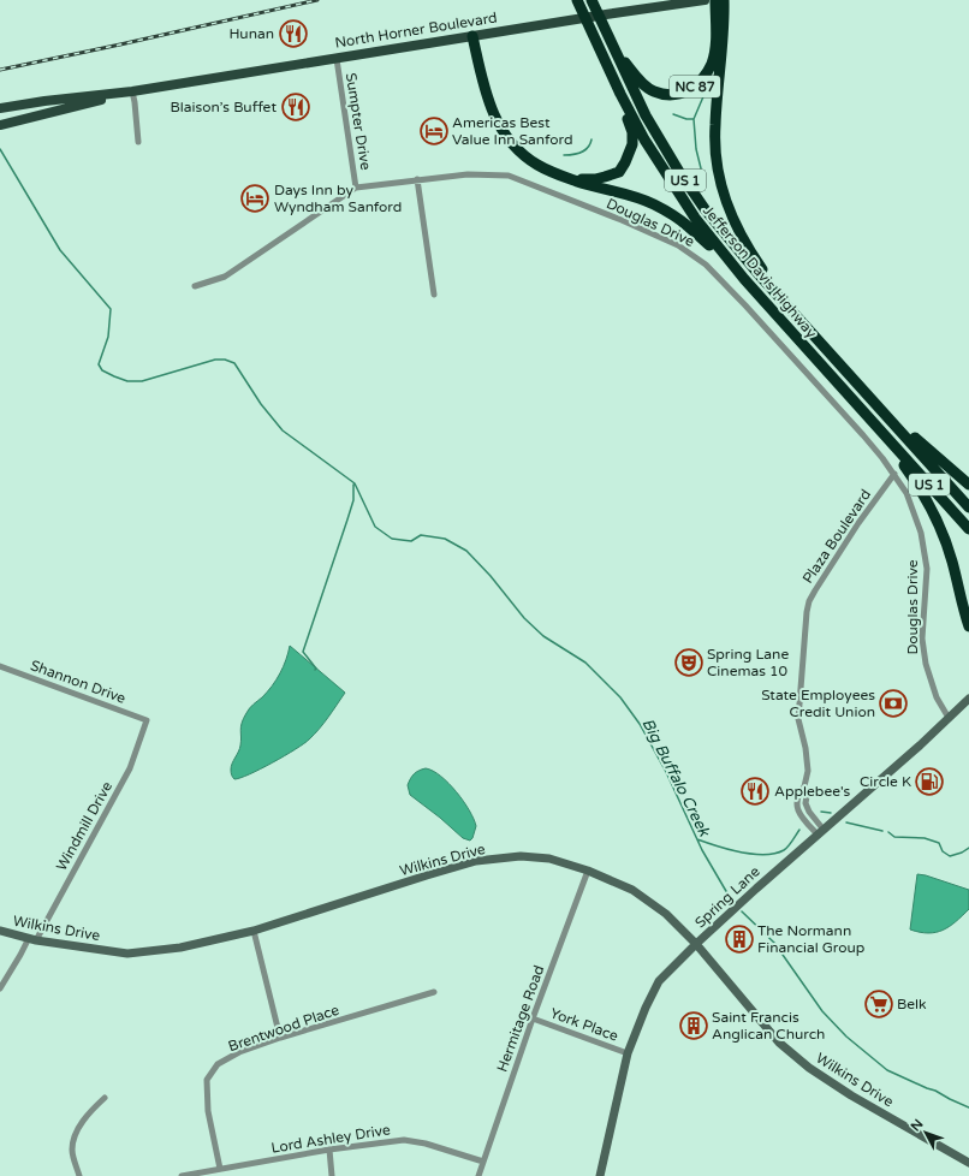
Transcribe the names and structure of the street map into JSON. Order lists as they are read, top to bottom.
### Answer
{
  "streets": {
    "highway": ["NC 87", "US 1", "Jefferson Davis Highway"],
    "main road": ["North Horner Boulevard"],
    "street": [
      "Sumpter Drive",
      "Douglas Drive",
      "Plaza Boulevard",
      "Shannon Drive",
      "Windmill Drive",
      "Wilkins Drive",
      "Spring Lane",
      "Hermitage Road",
      "York Place",
      "Brentwood Place",
      "Lord Ashley Drive"
    ]
  },
  "crossings": [
    ["North Horner Boulevard", "Sumpter Drive"],
    ["NC 87", "Jefferson Davis Highway"],
    ["Sumpter Drive", "Douglas Drive"],
    ["Douglas Drive", "Plaza Boulevard"],
    ["Douglas Drive", "Spring Lane"],
    ["Plaza Boulevard", "Spring Lane"],
    ["Shannon Drive", "Windmill Drive"],
    ["Windmill Drive", "Wilkins Drive"],
    ["Wilkins Drive", "Spring Lane"],
    ["Wilkins Drive", "Hermitage Road"],
    ["Spring Lane", "York Place"],
    ["Hermitage Road", "York Place"],
    ["Hermitage Road", "Lord Ashley Drive"],
    ["Brentwood Place", "Lord Ashley Drive"]
  ],
  "water": ["Big Buffalo Creek"],
  "places": {
    "restaurant": ["Hunan", "Blaison’s Buffet", "Applebee's"],
    "hotel": ["Americas Best Value Inn Sanford", "Days Inn by Wyndham Sanford"],
    "theatre": ["Spring Lane Cinemas 10"],
    "bank": ["State Employees Credit Union"],
    "fuel station": ["Circle K"],
    "building": ["The Normann Financial Group", "Saint Francis Anglican Church"],
    "supermarket": ["Belk"]
  },
  "north": "top left"
}
